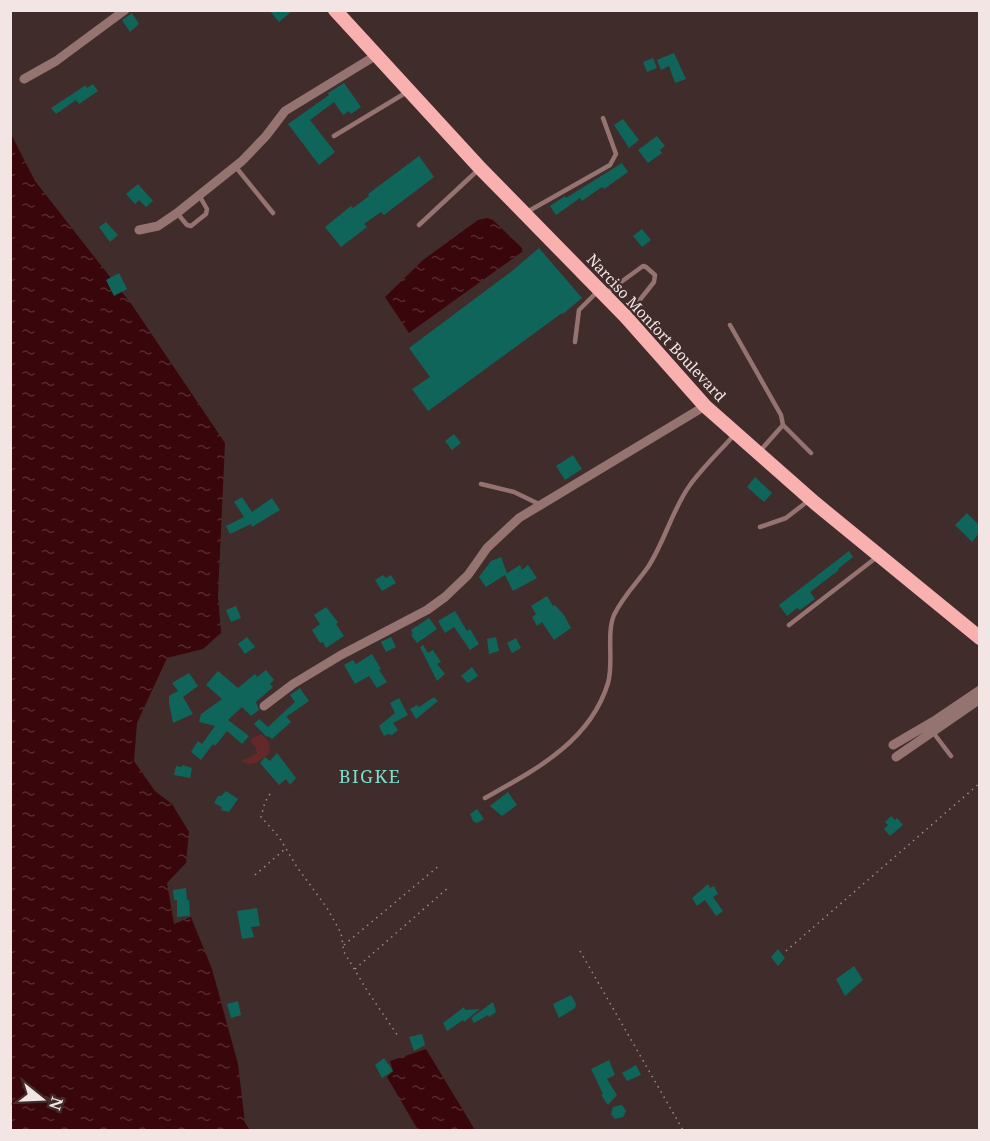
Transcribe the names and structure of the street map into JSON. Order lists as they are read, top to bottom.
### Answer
{
  "streets": {
    "main road": ["Narciso Monfort Boulevard"]
  },
  "districts": ["BIGKE"],
  "north": "right"
}
